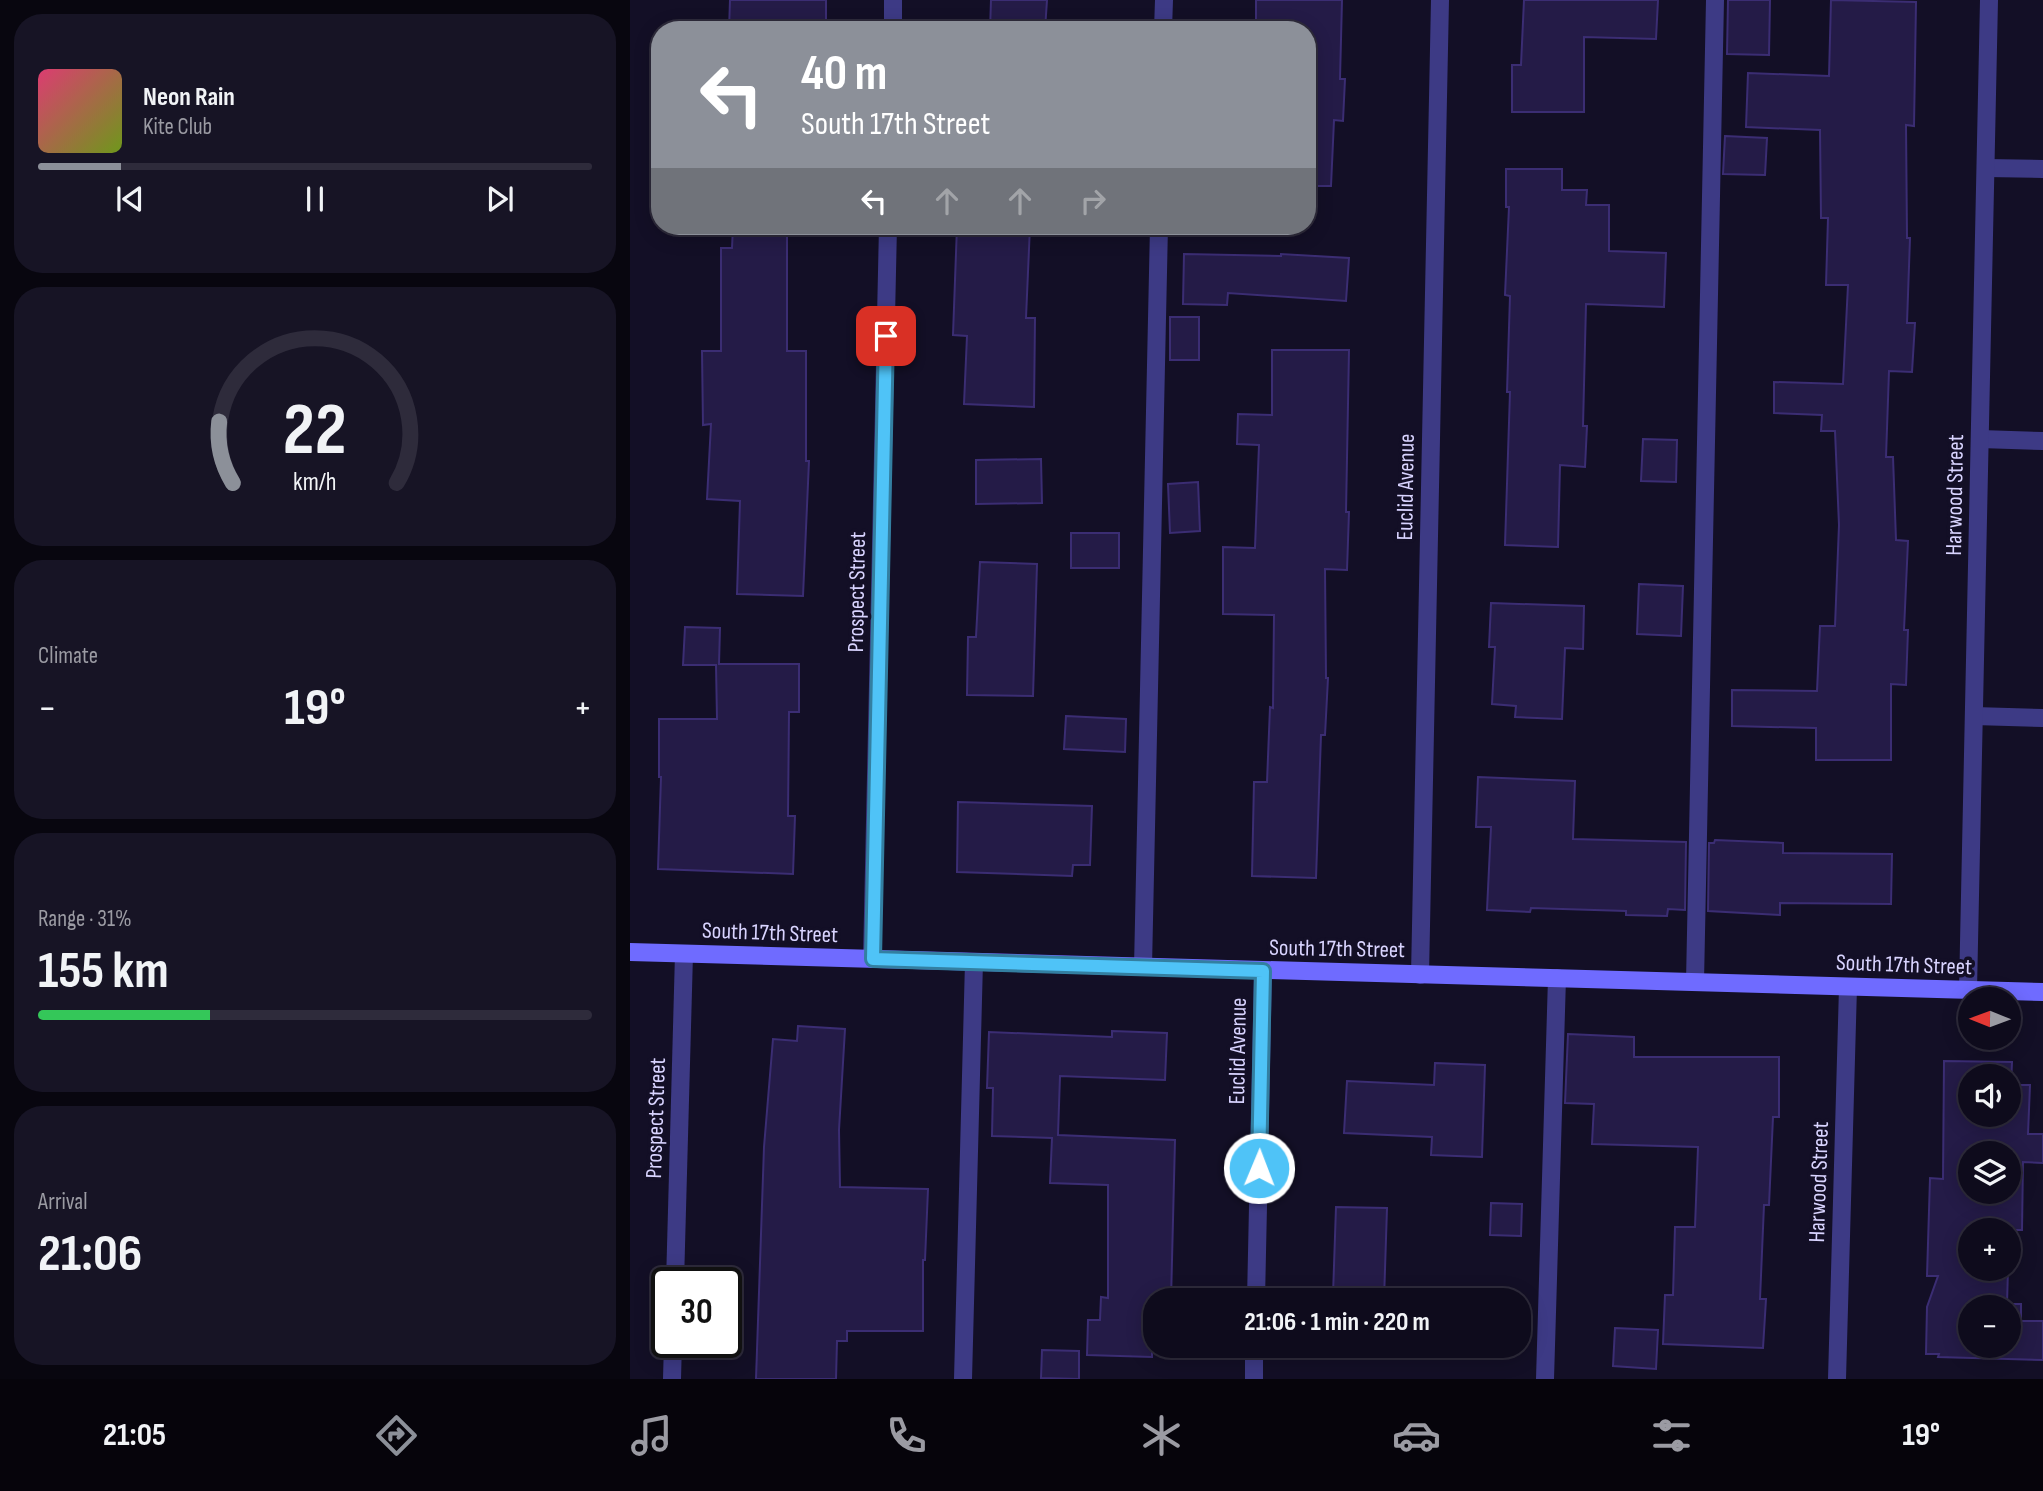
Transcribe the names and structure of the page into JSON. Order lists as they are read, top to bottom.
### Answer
{
  "streets": {
    "main road": ["South 17th Street"],
    "street": ["Euclid Avenue", "Harwood Street", "Prospect Street"]
  },
  "crossings": [
    ["Euclid Avenue", "South 17th Street"],
    ["Harwood Street", "South 17th Street"],
    ["Prospect Street", "South 17th Street"]
  ],
  "north": "left",
  "page": {
    "turn": ["40 m", "South 17th Street"],
    "song": ["Neon Rain", "Kite Club"],
    "tile": [
      "Climate",
      ["Range · 31%", "155 km"],
      ["Arrival", "21:06"]
    ],
    "heat": ["−", "19°", "+"],
    "map_buttons": ["+", "−"],
    "limit": "30",
    "trip": "21:06 · 1 min · 220 m",
    "tabs": ["21:05", "19°"],
    "gauge": ["22", "km/h"]
  }
}
